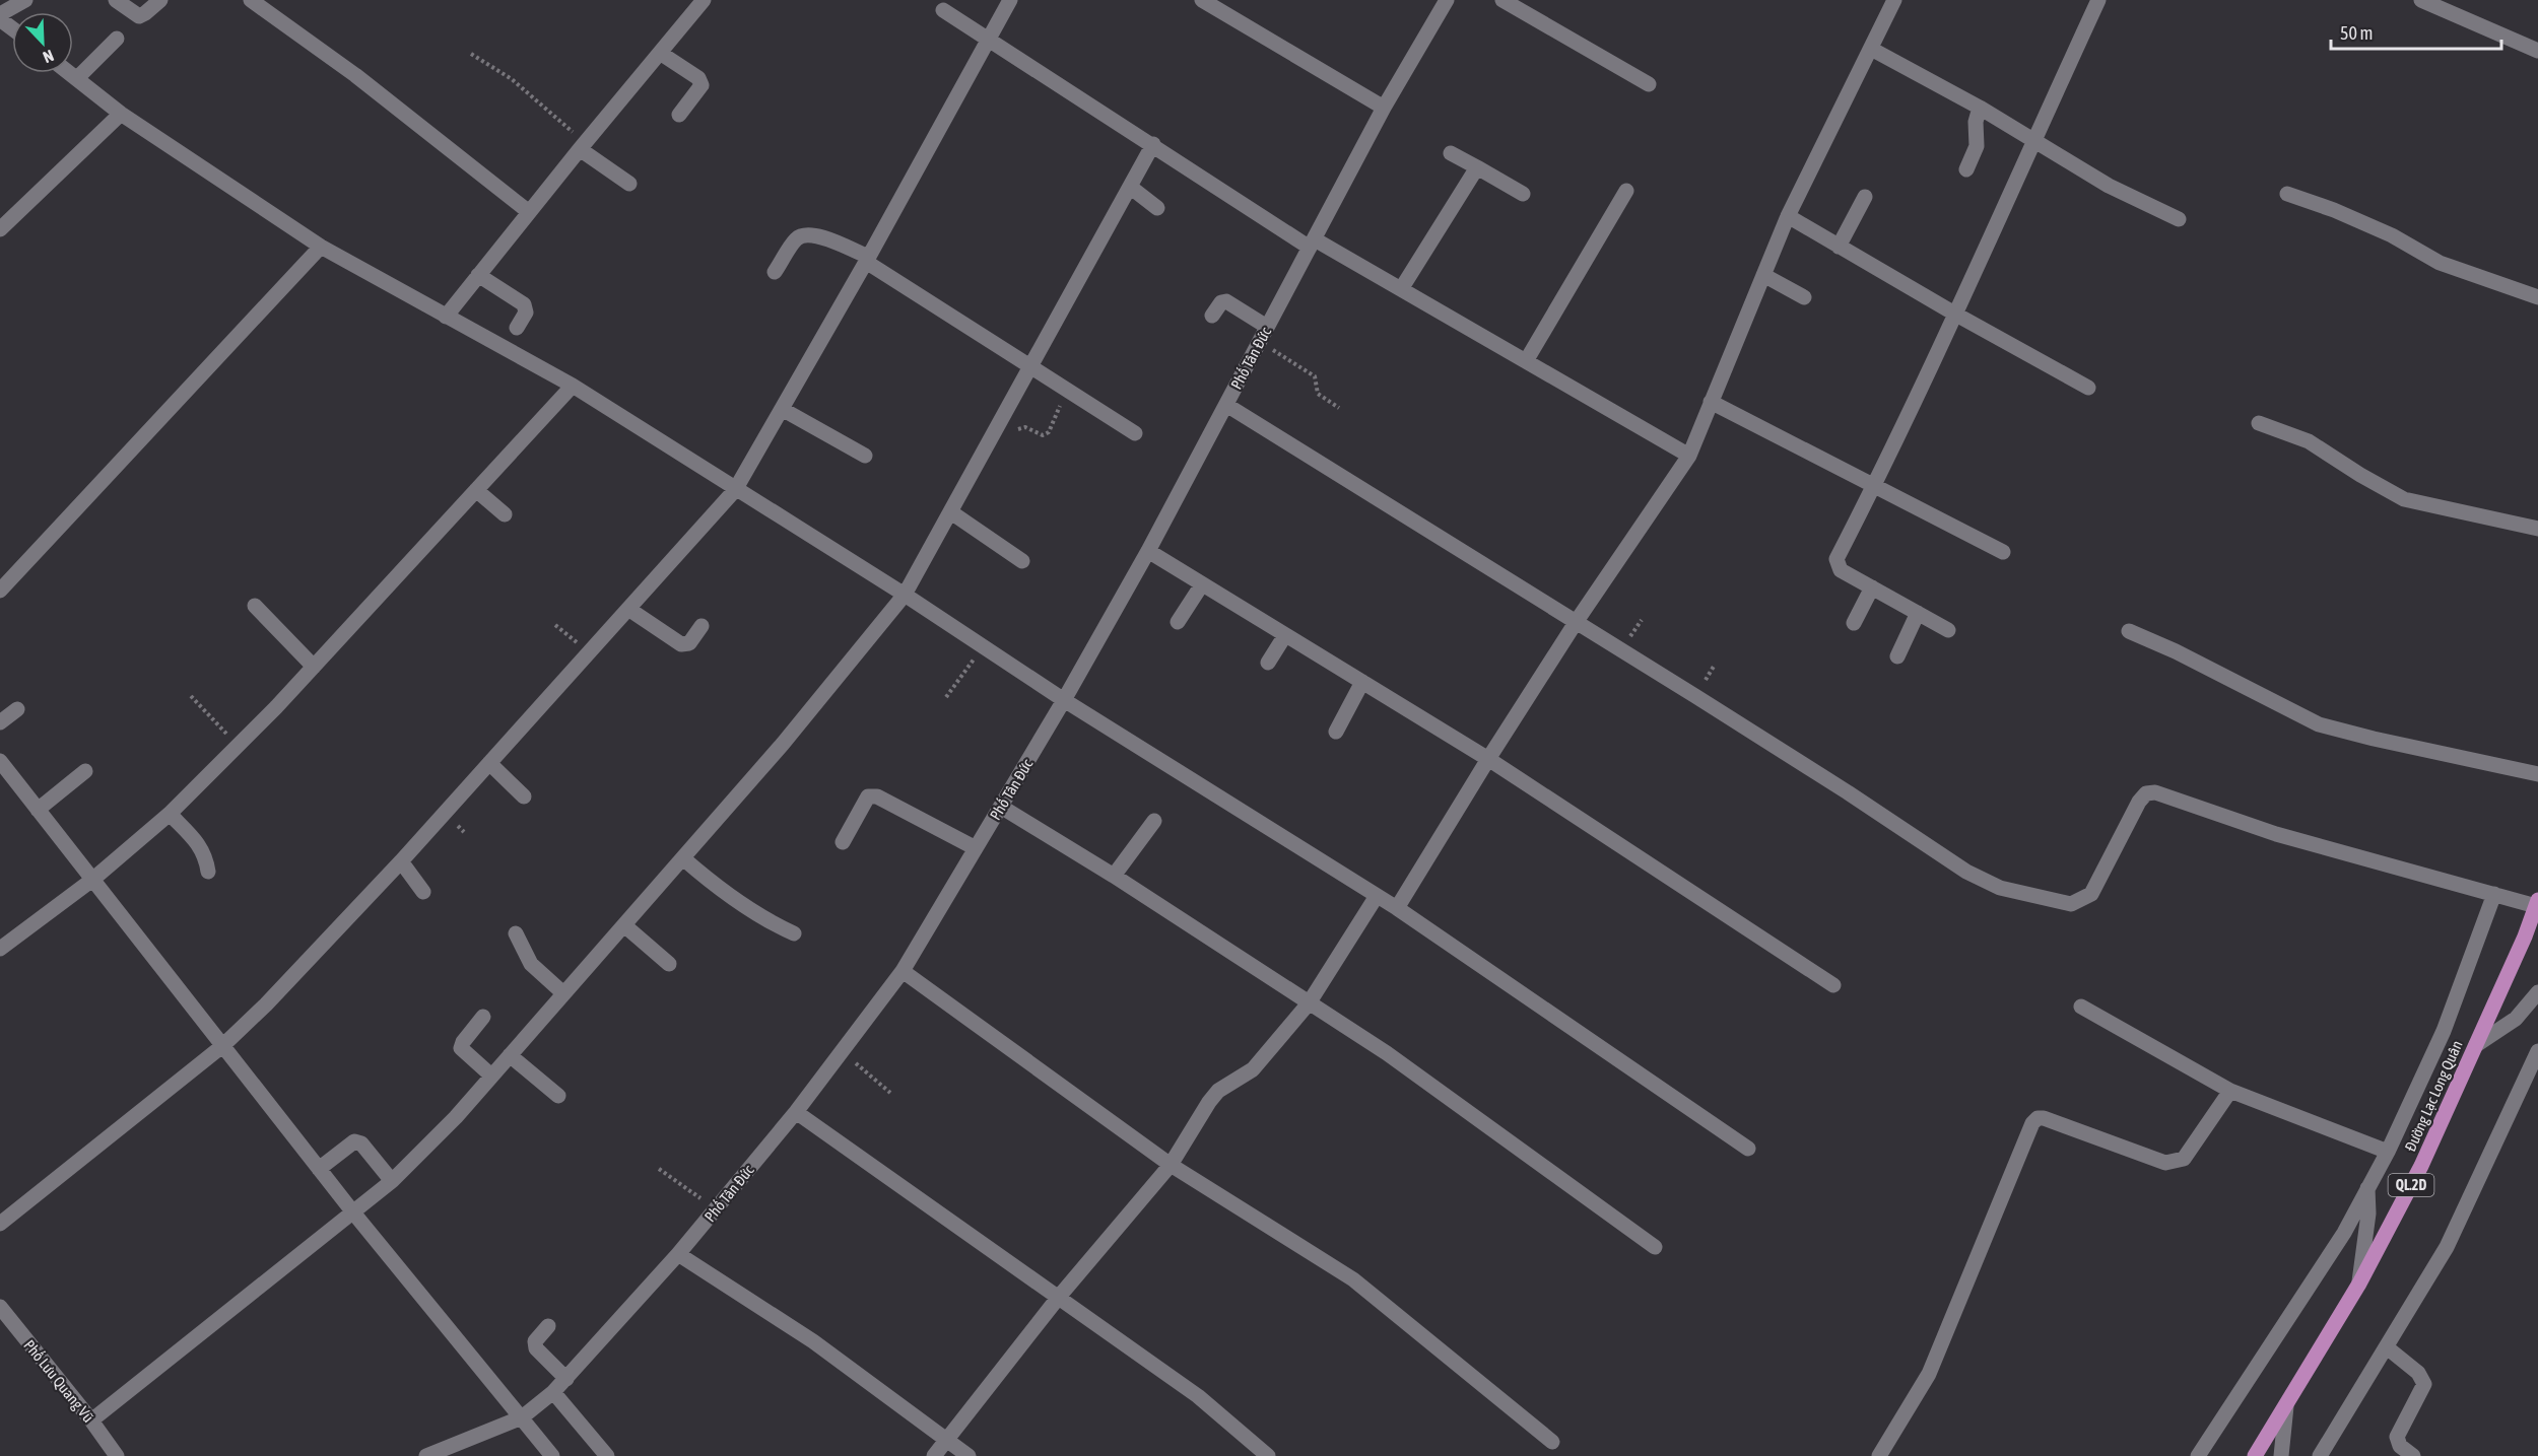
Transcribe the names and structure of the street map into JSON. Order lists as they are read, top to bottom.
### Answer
{
  "streets": {
    "main road": ["Đường Lạc Long Quân", "QL.2D"],
    "street": ["Phố Tân Đức", "Phố Lưu Quang Vũ"]
  },
  "scale_bar": "50 m",
  "north": "bottom right"
}
